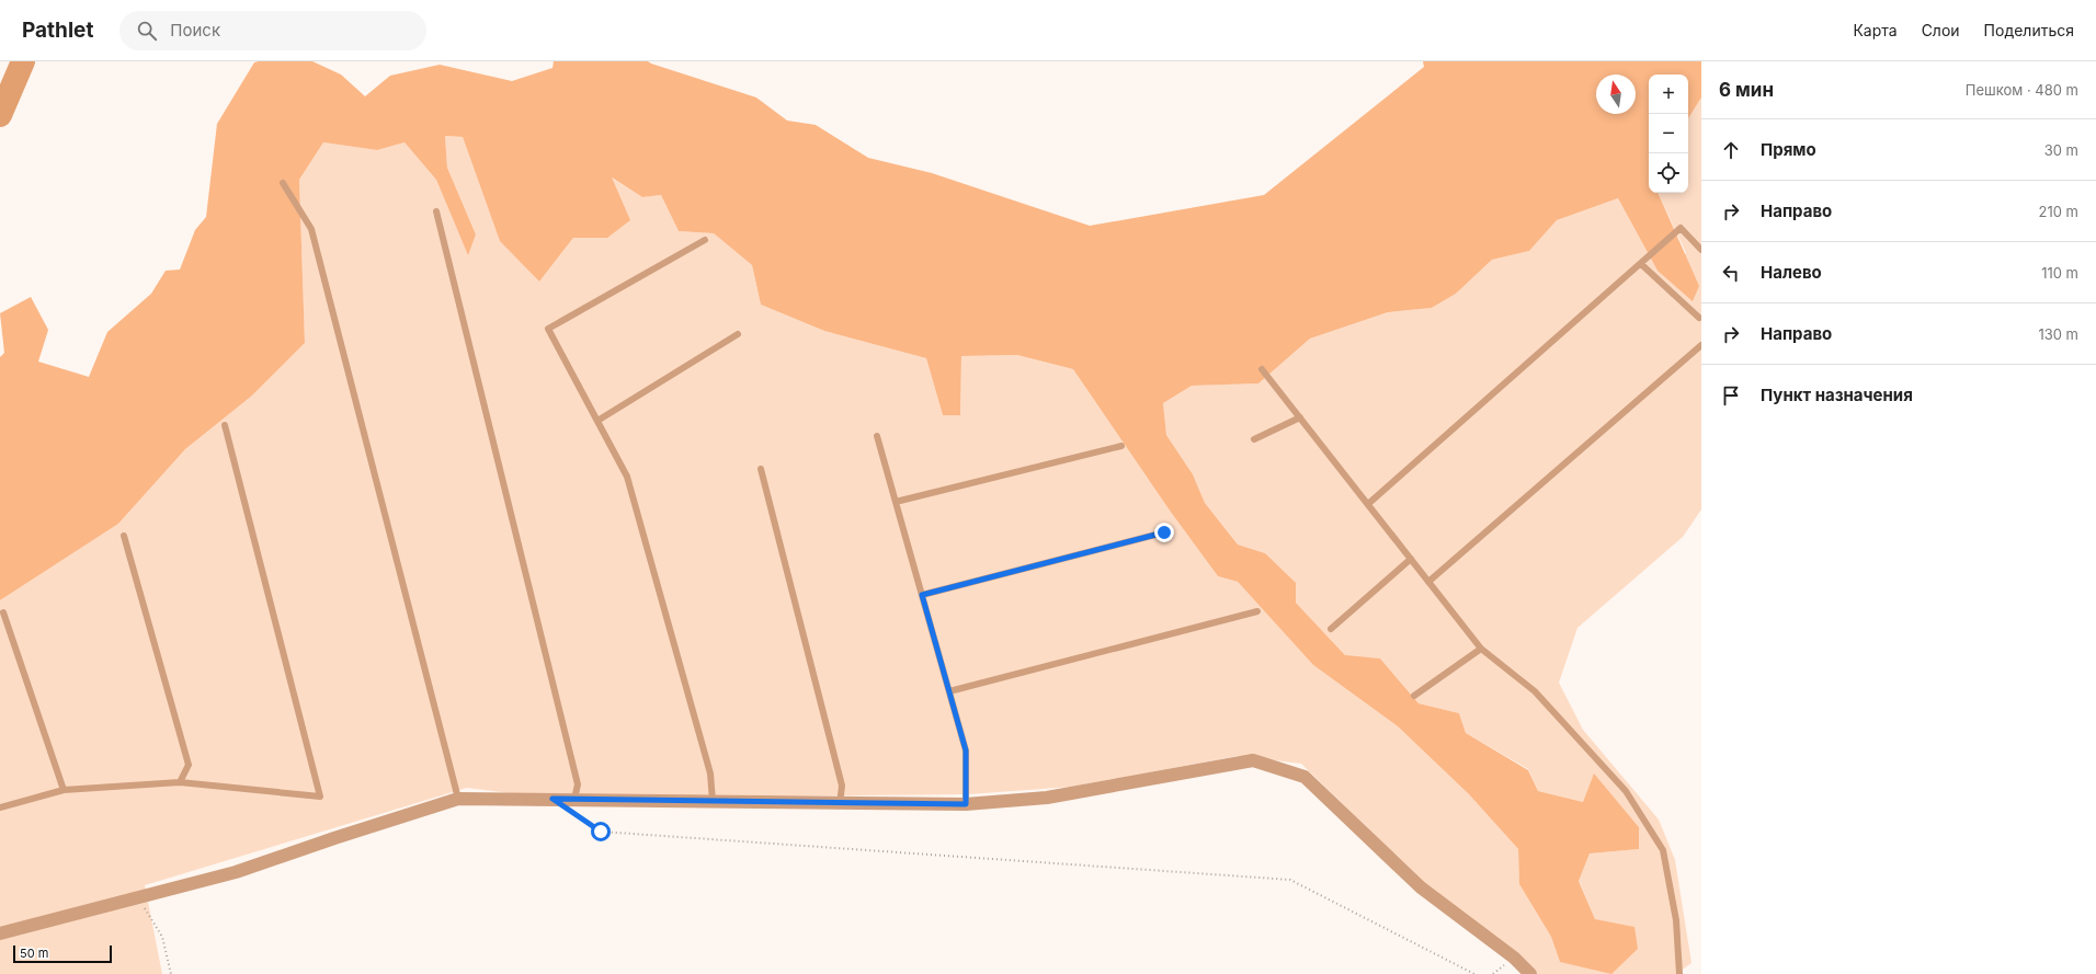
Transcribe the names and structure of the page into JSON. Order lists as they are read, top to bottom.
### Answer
{
  "scale_bar": "50 m",
  "north": "top",
  "page": {
    "header": "Pathlet",
    "search": "Поиск",
    "nav": ["Карта", "Слои", "Поделиться"],
    "heading": ["6 мин", "Пешком · 480 m"],
    "map_buttons": ["+", "−"],
    "list": [
      ["Прямо", "30 m"],
      ["Направо", "210 m"],
      ["Налево", "110 m"],
      ["Направо", "130 m"],
      "Пункт назначения"
    ],
    "scale": "50 m"
  }
}
